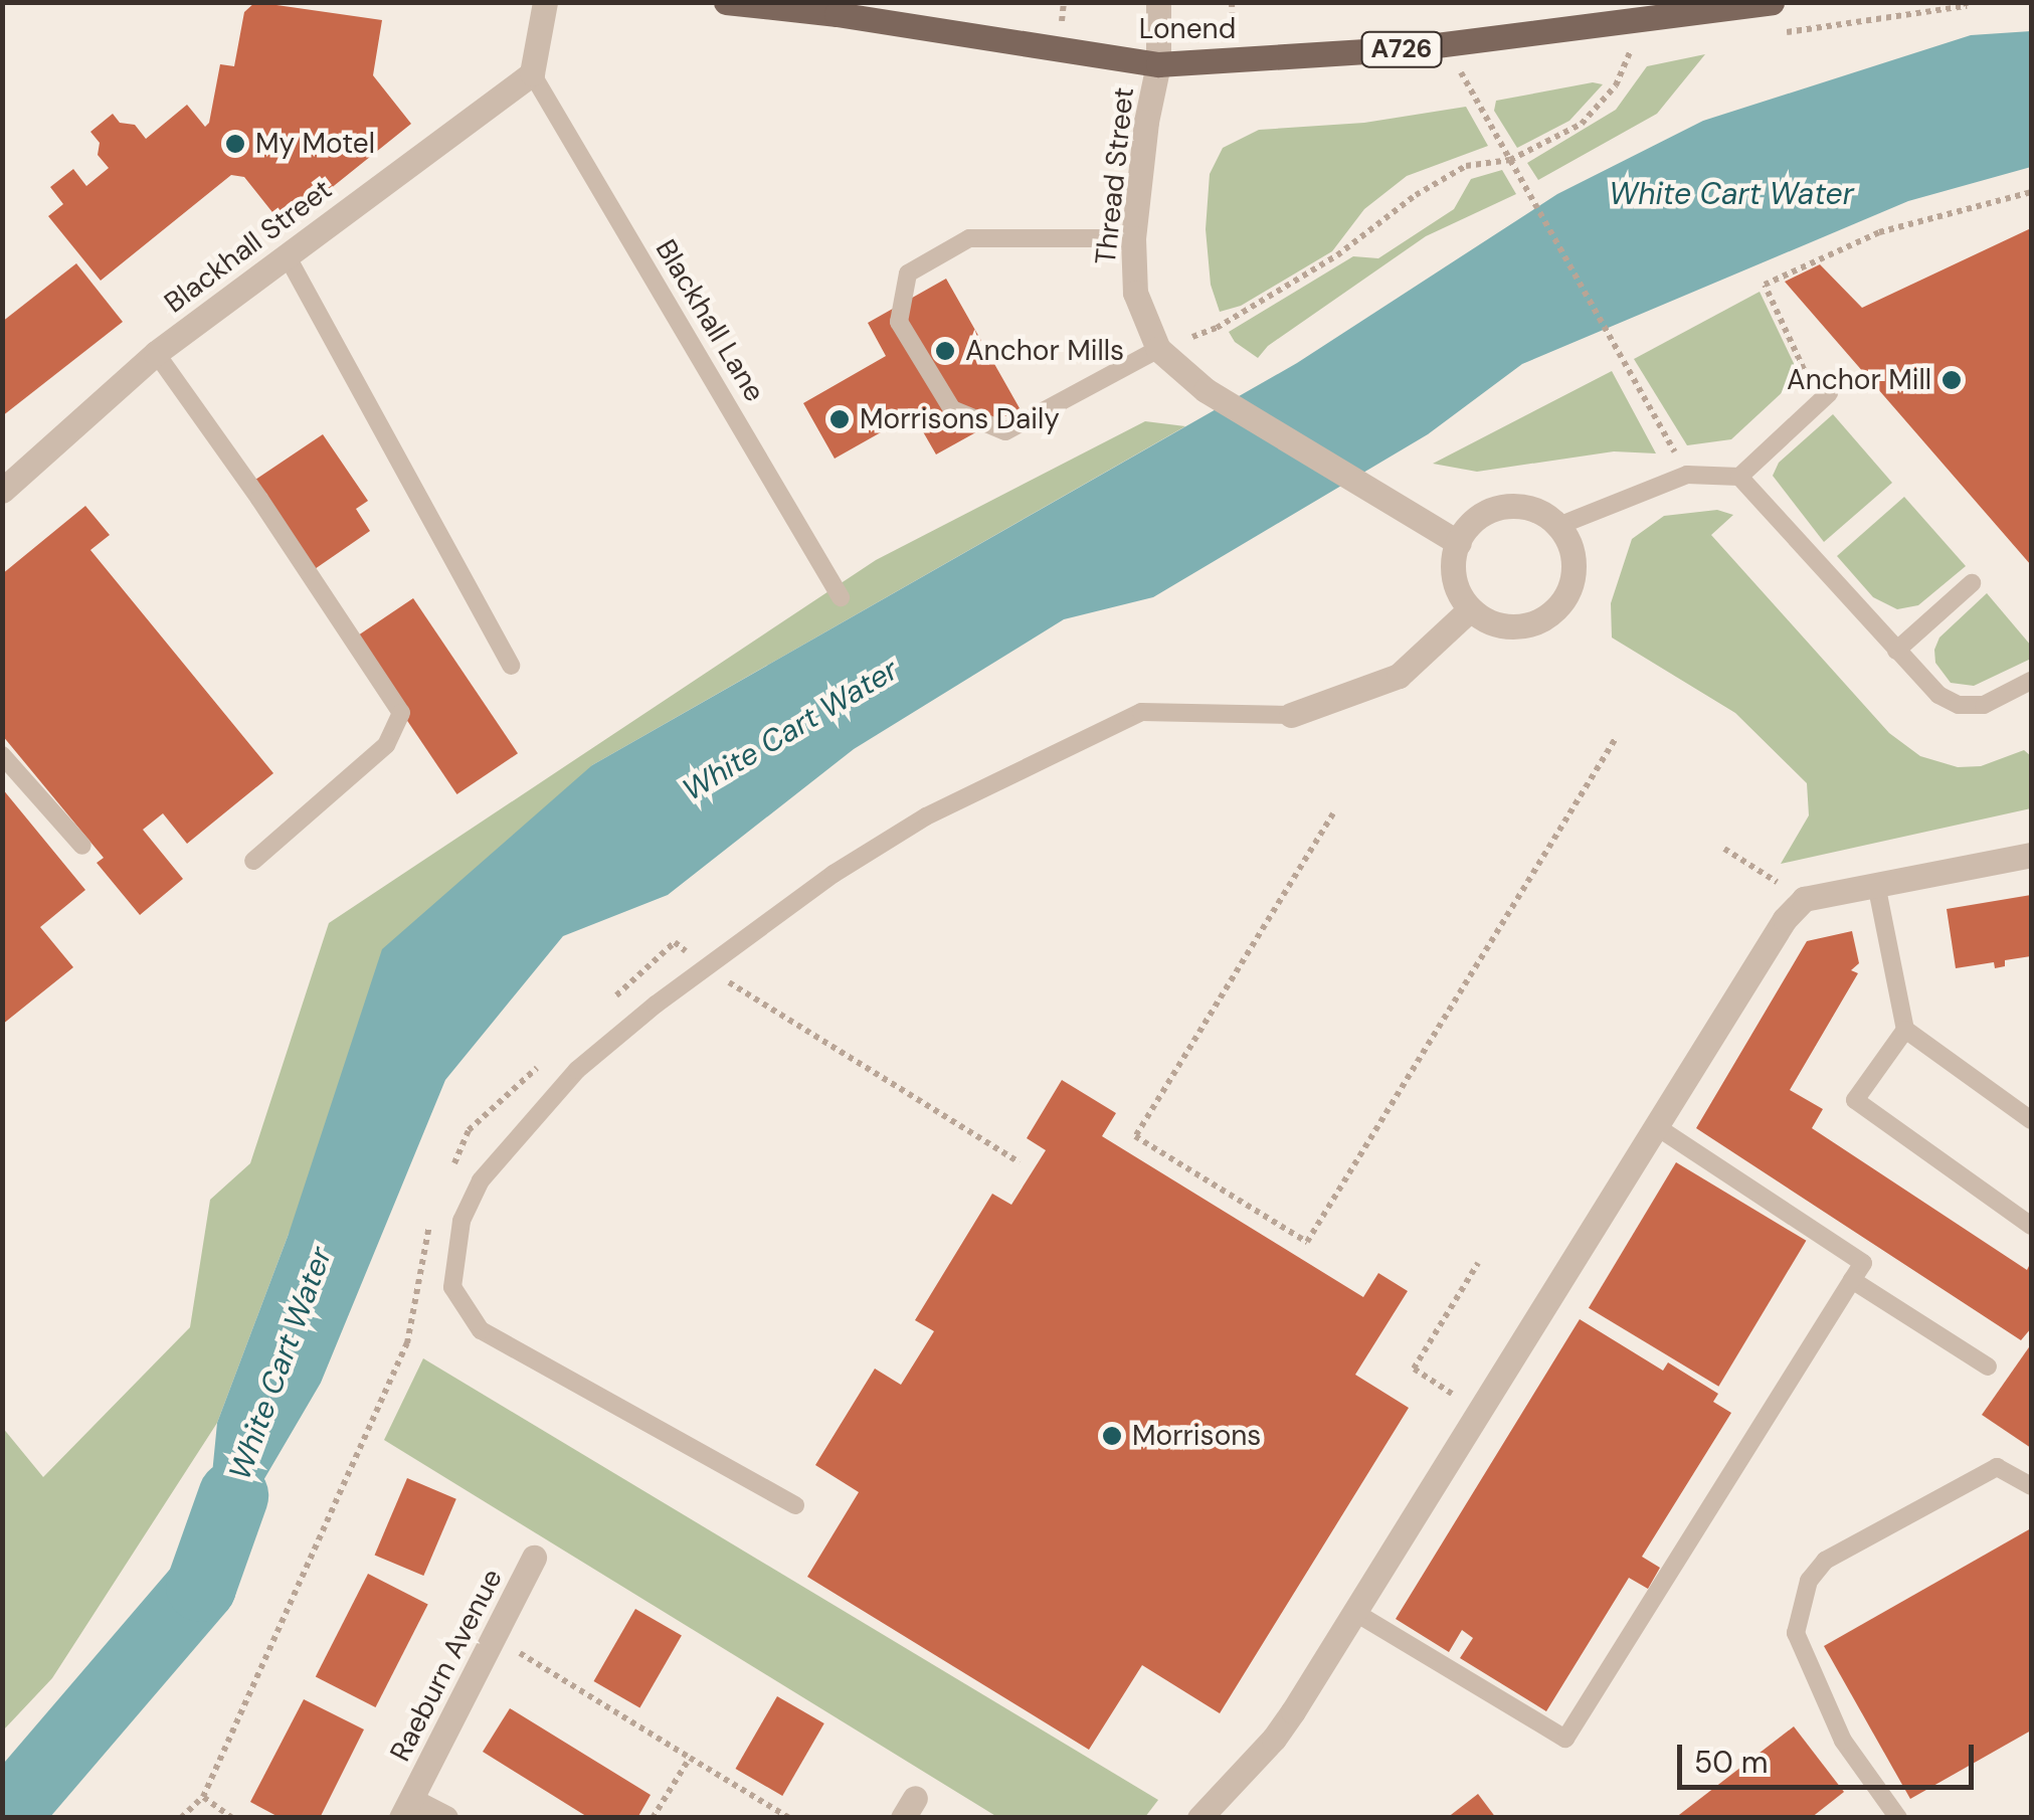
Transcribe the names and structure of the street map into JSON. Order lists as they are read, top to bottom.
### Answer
{
  "streets": {
    "main road": ["Lonend", "A726"],
    "street": ["Thread Street", "Blackhall Street", "Raeburn Avenue"],
    "lane": ["Blackhall Lane"]
  },
  "crossings": [
    ["Lonend", "Thread Street"],
    ["Blackhall Street", "Blackhall Lane"]
  ],
  "water": ["White Cart Water"],
  "places": [
    "My Motel",
    "Anchor Mills",
    "Anchor Mill",
    "Morrisons Daily",
    "Morrisons"
  ],
  "scale_bar": "50 m"
}
